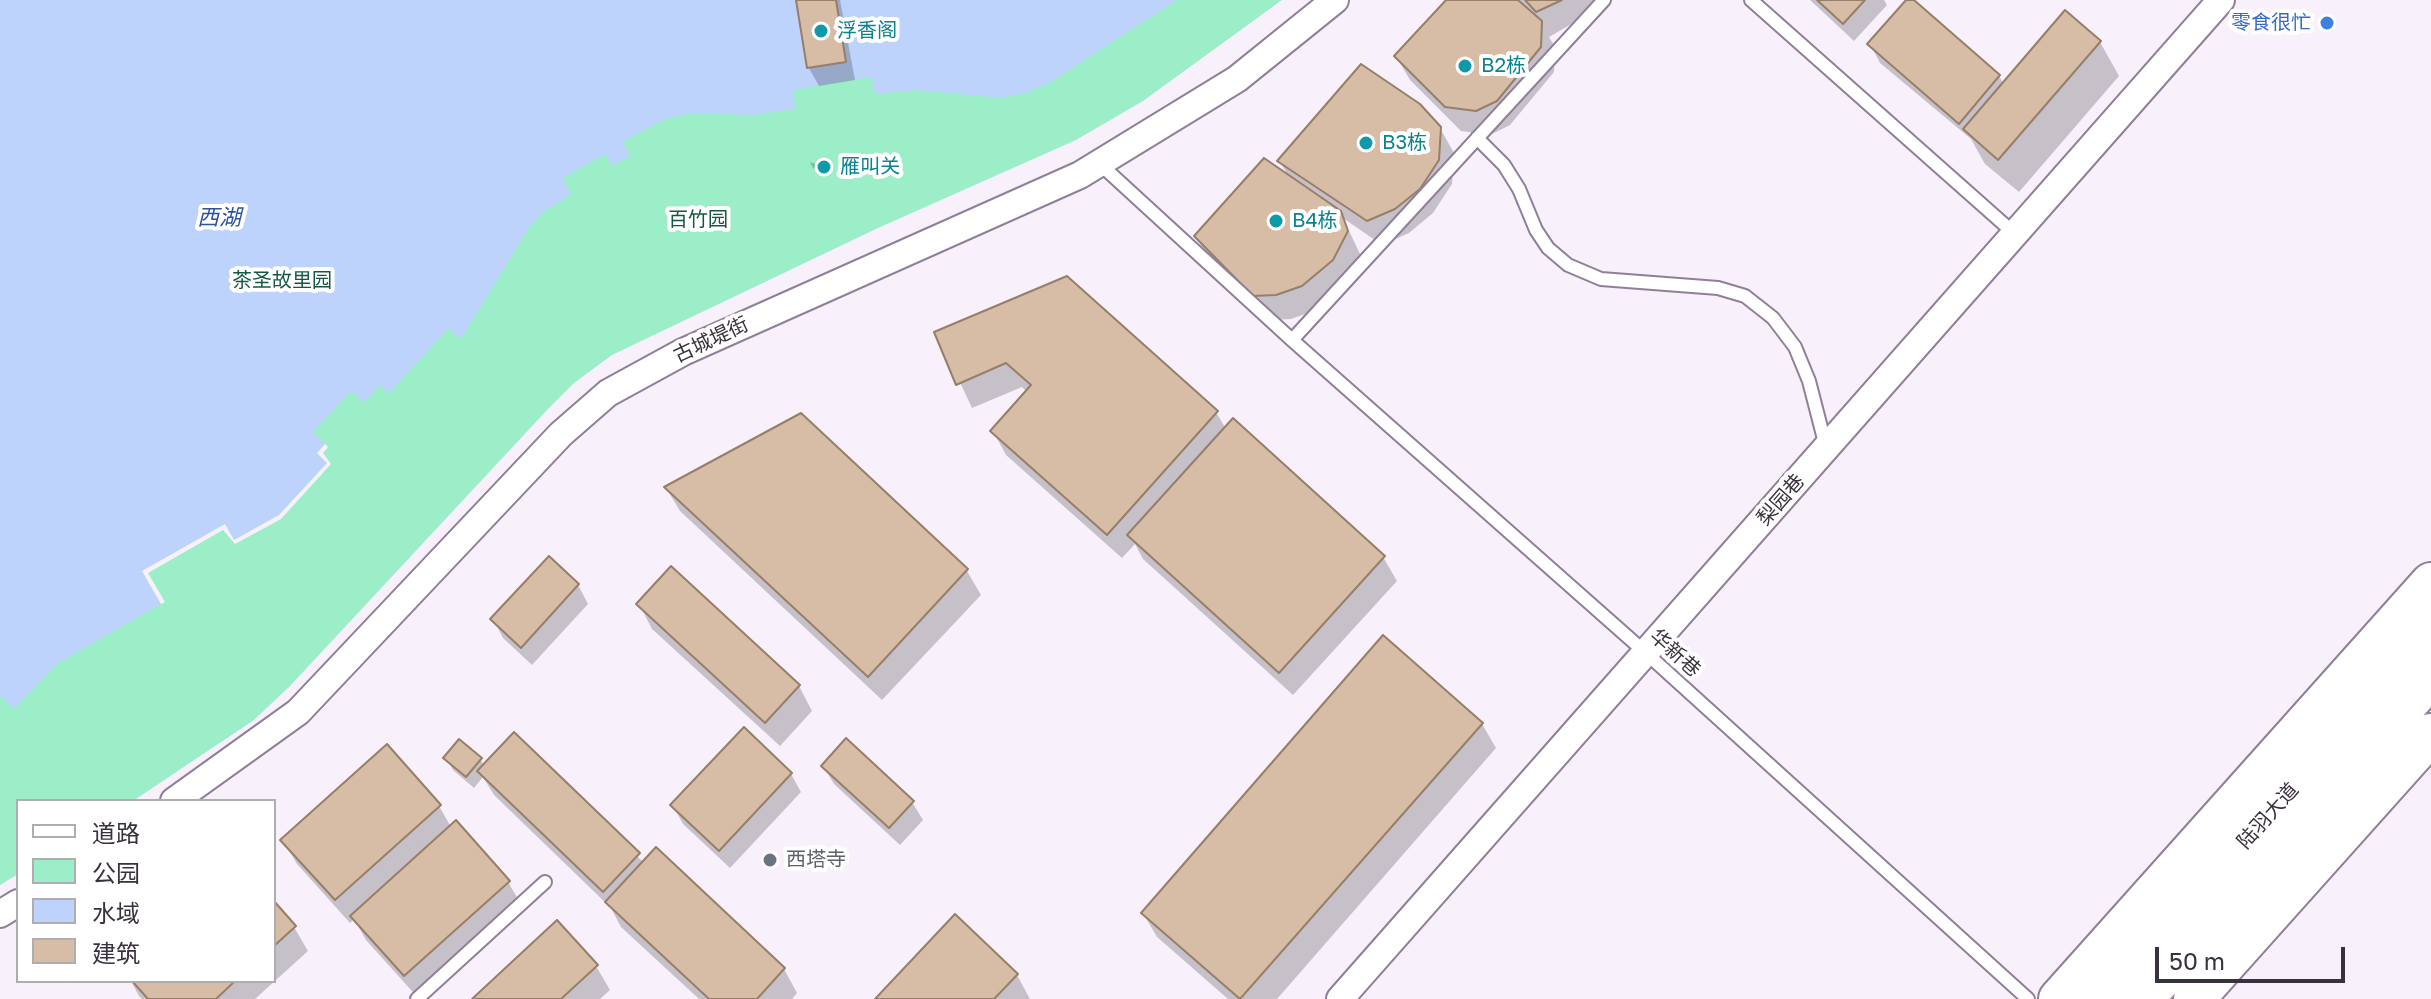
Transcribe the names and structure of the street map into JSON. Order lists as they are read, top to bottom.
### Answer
{
  "streets": {
    "main road": ["陆羽大道"],
    "street": ["古城堤街", "梨园巷"],
    "lane": ["华新巷"]
  },
  "crossings": [
    ["古城堤街", "华新巷"],
    ["梨园巷", "华新巷"]
  ],
  "water": ["西湖"],
  "parks": ["百竹园", "茶圣故里园"],
  "places": [
    "零食很忙",
    "浮香阁",
    "B2栋",
    "B3栋",
    "雁叫关",
    "B4栋",
    "西塔寺"
  ],
  "legend": [
    "道路",
    "公园",
    "水域",
    "建筑"
  ],
  "scale_bar": "50 m"
}
